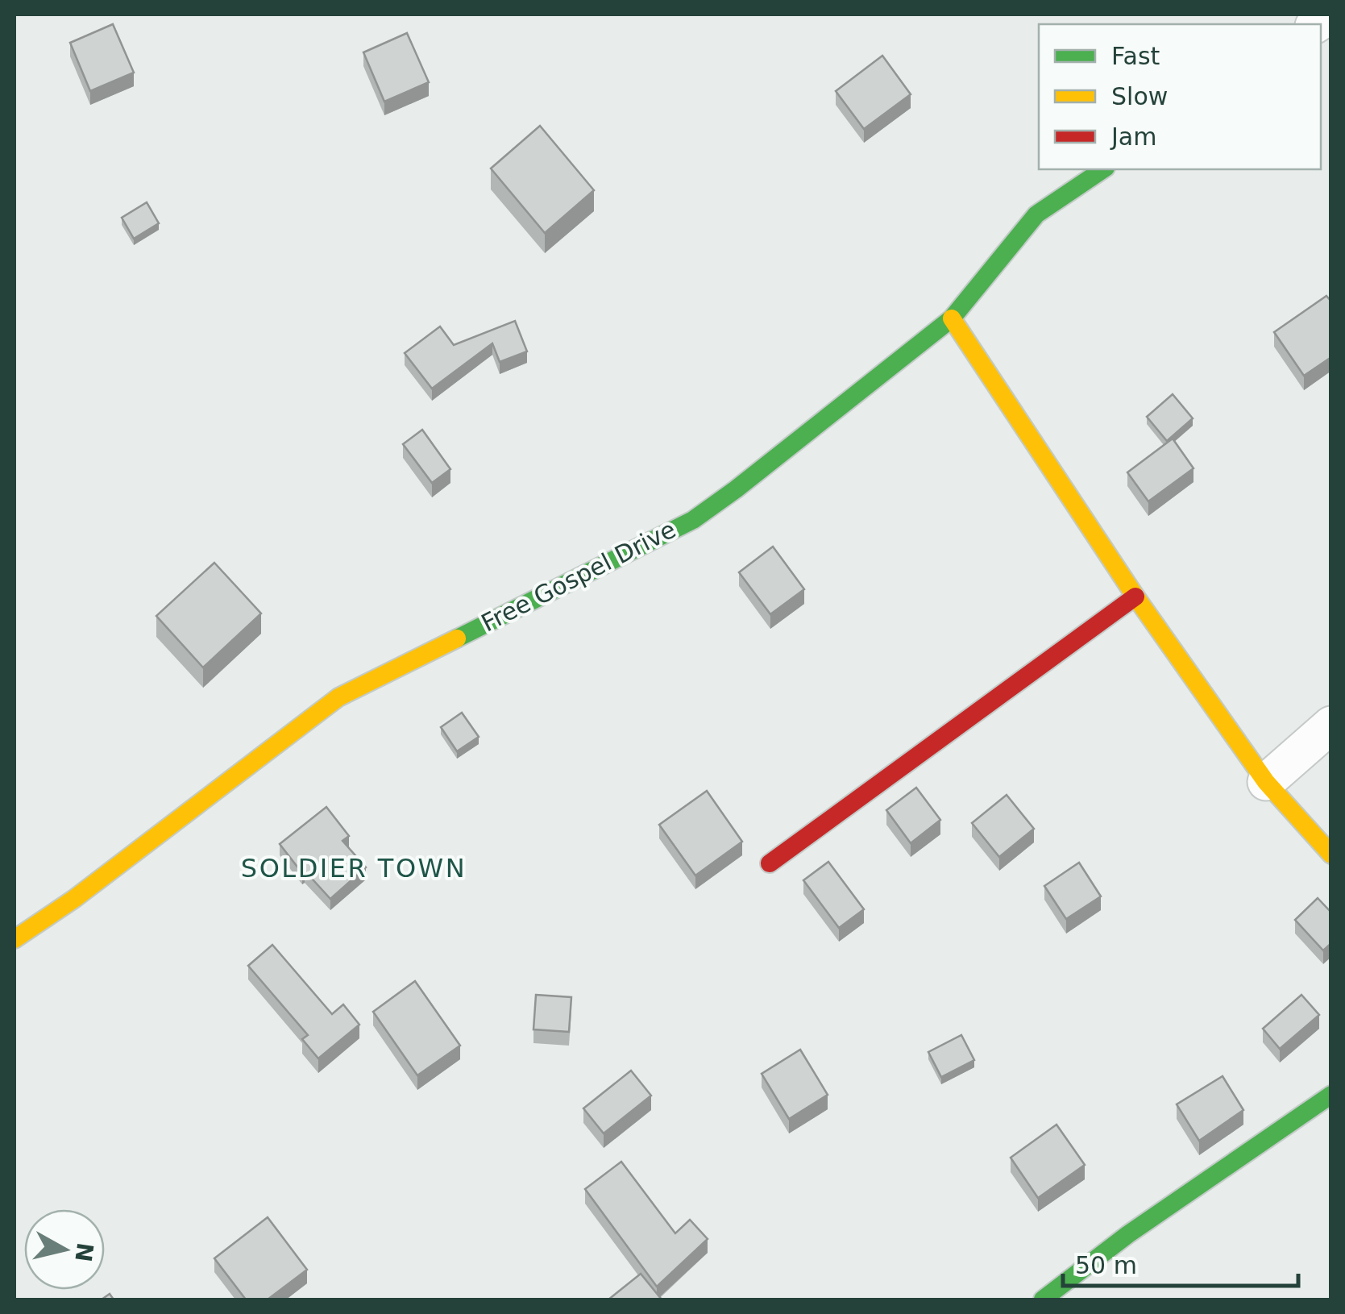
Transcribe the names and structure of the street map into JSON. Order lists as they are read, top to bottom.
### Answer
{
  "streets": {
    "street": ["Free Gospel Drive"]
  },
  "districts": ["SOLDIER TOWN"],
  "legend": ["Fast", "Slow", "Jam"],
  "scale_bar": "50 m",
  "north": "right"
}
